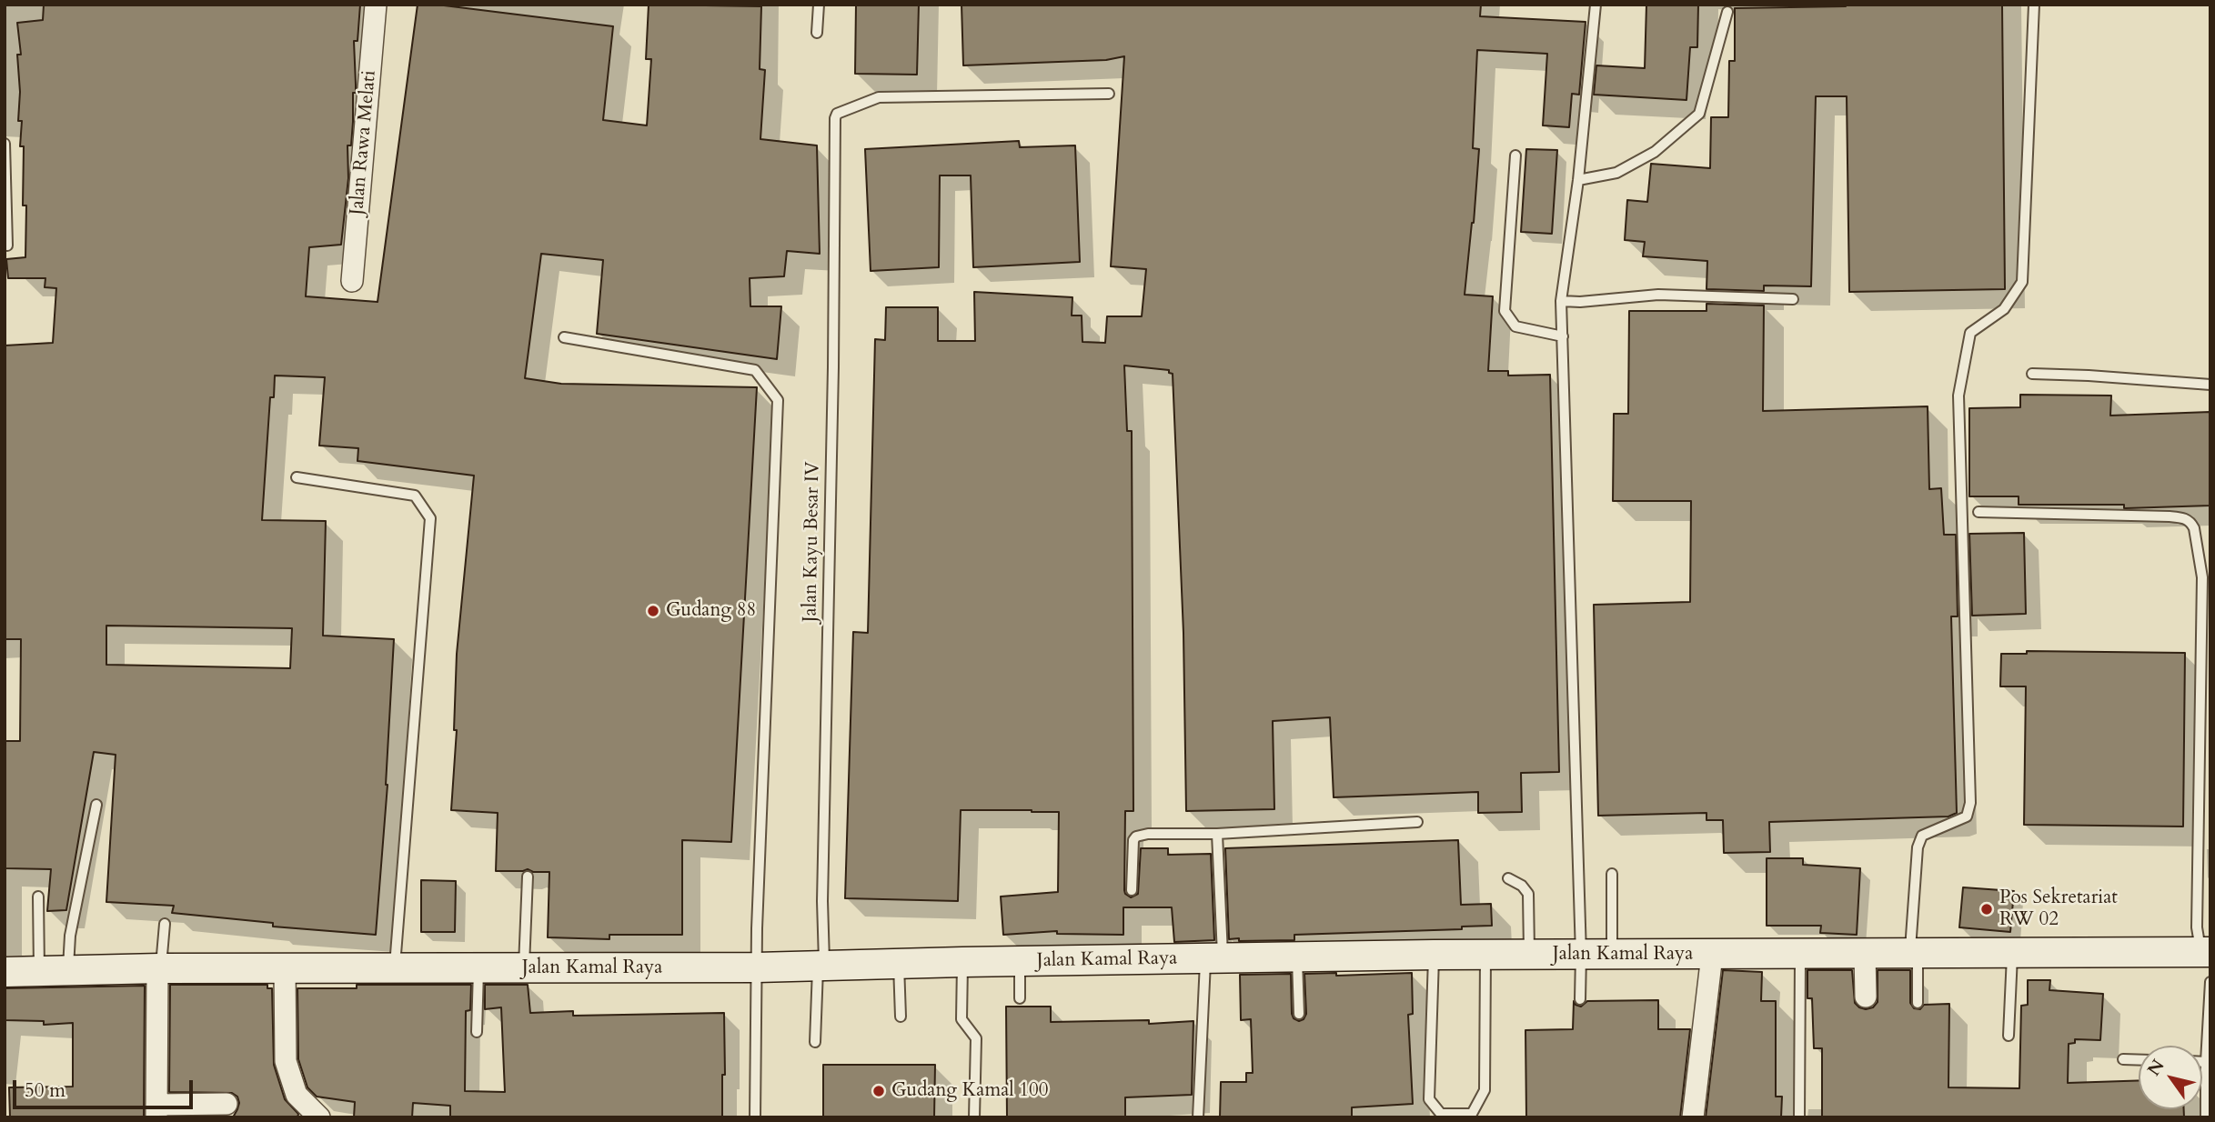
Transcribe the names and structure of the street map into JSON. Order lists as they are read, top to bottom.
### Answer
{
  "streets": {
    "main road": ["Jalan Kamal Raya"],
    "street": ["Jalan Rawa Melati"],
    "lane": ["Jalan Kayu Besar IV"]
  },
  "crossings": [
    ["Jalan Kayu Besar IV", "Jalan Kamal Raya"]
  ],
  "places": ["Gudang 88", "Pos Sekretariat RW 02", "Gudang Kamal 100"],
  "scale_bar": "50 m",
  "north": "top left"
}
